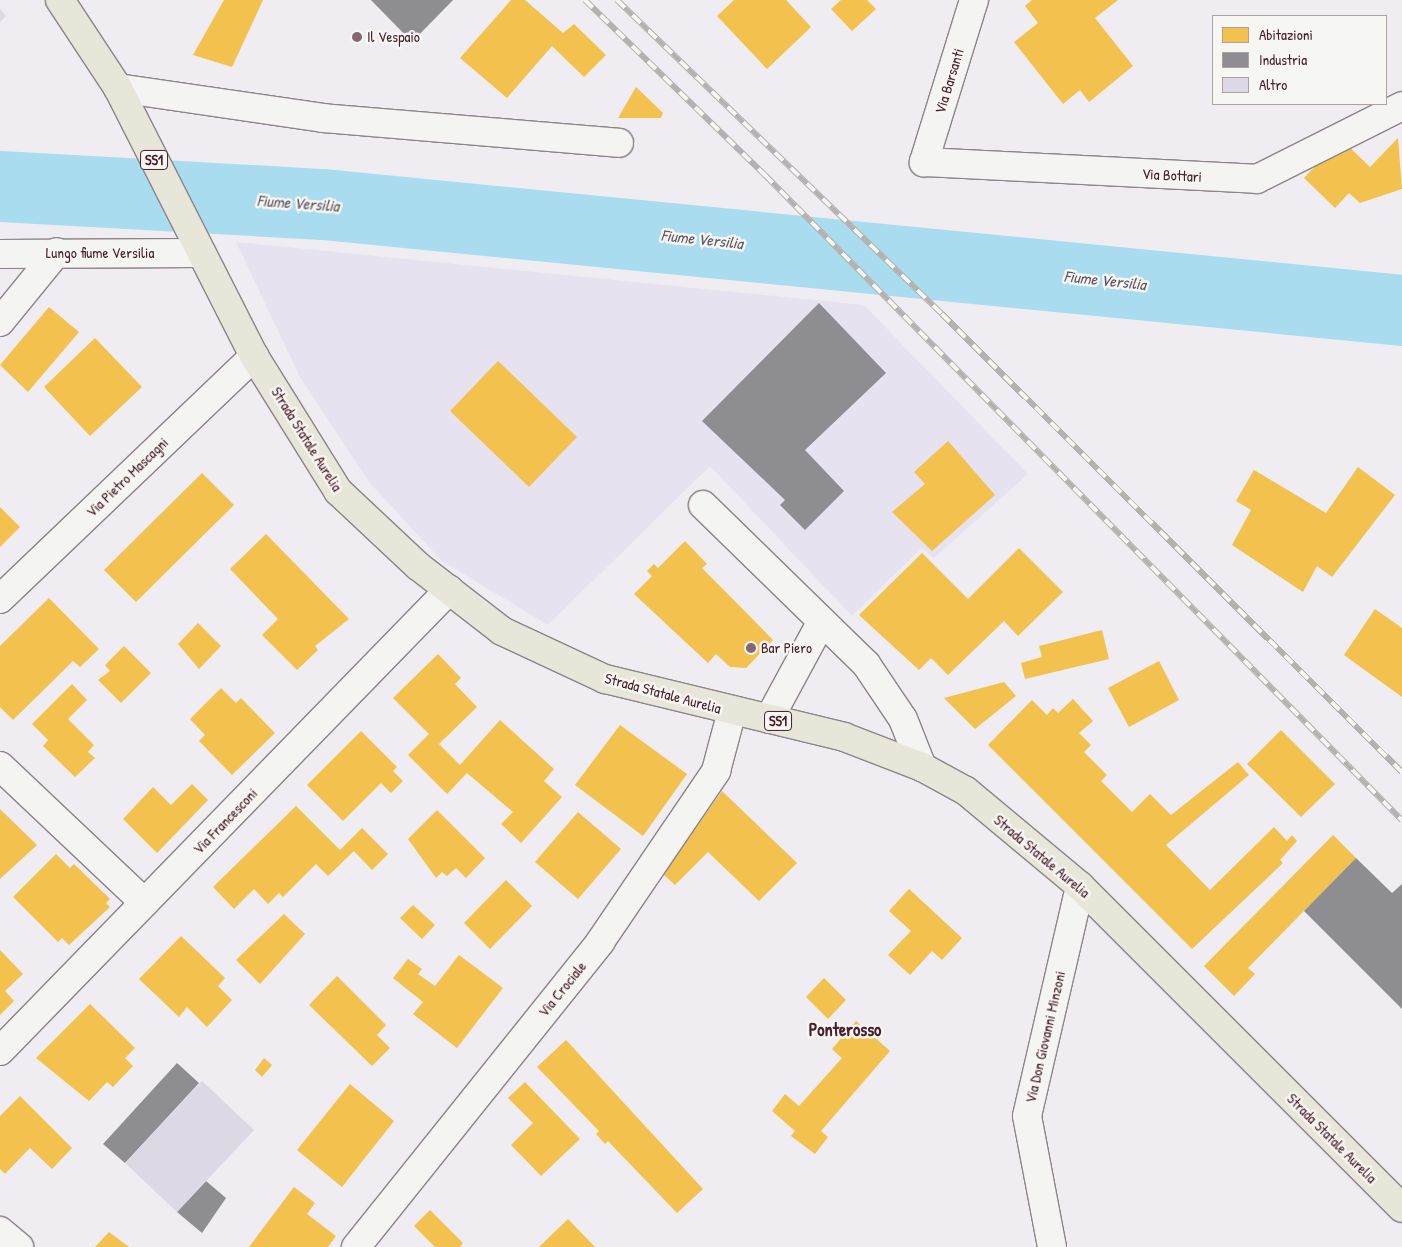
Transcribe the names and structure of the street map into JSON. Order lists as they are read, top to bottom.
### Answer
{
  "streets": {
    "main road": ["SS1", "Strada Statale Aurelia"],
    "street": [
      "Via Barsanti",
      "Via Bottari",
      "Lungo fiume Versilia",
      "Via Pietro Mascagni",
      "Via Francesconi",
      "Via Crociale",
      "Via Don Giovanni Minzoni"
    ]
  },
  "crossings": [
    ["Via Barsanti", "Via Bottari"],
    ["Lungo fiume Versilia", "Strada Statale Aurelia"],
    ["Strada Statale Aurelia", "Via Pietro Mascagni"],
    ["Strada Statale Aurelia", "Via Francesconi"],
    ["Strada Statale Aurelia", "Via Crociale"],
    ["Strada Statale Aurelia", "Via Don Giovanni Minzoni"]
  ],
  "districts": ["Ponterosso"],
  "water": ["Fiume Versilia"],
  "places": ["Il Vespaio", "Bar Piero"],
  "legend": ["Abitazioni", "Industria", "Altro"]
}
